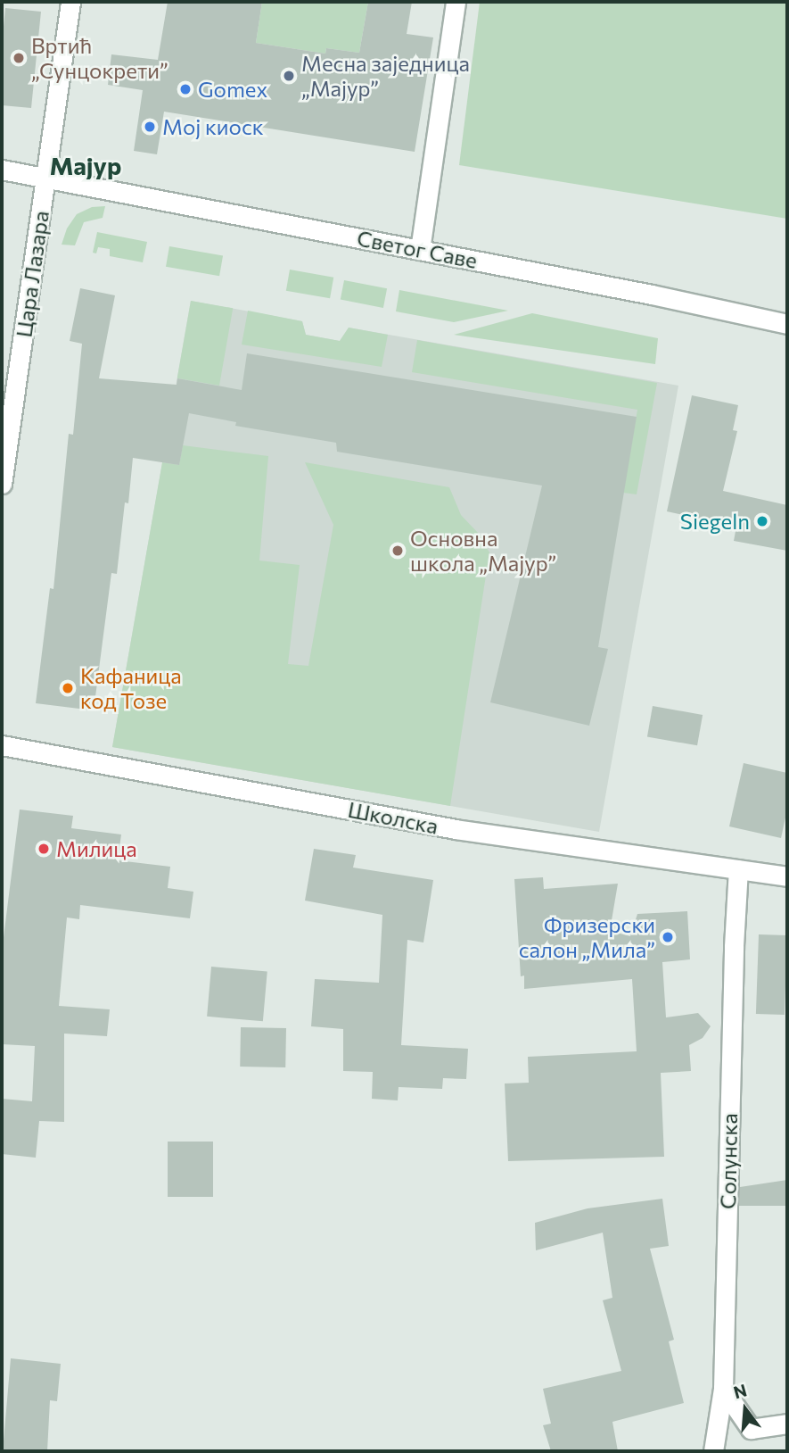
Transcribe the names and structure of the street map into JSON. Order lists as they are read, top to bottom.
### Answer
{
  "streets": {
    "street": [
      "Светог Саве",
      "Цара Лазара",
      "Школска",
      "Солунска"
    ]
  },
  "crossings": [
    ["Светог Саве", "Цара Лазара"],
    ["Школска", "Солунска"]
  ],
  "districts": ["Мајур"],
  "places": [
    "Вртић „Сунцокрети”",
    "Месна заједница „Мајур”",
    "Gomex",
    "Мој киоск",
    "Siegeln",
    "Основна школа „Мајур”",
    "Кафаница код Тозе",
    "Милица",
    "Фризерски салон „Мила”"
  ],
  "north": "top"
}
